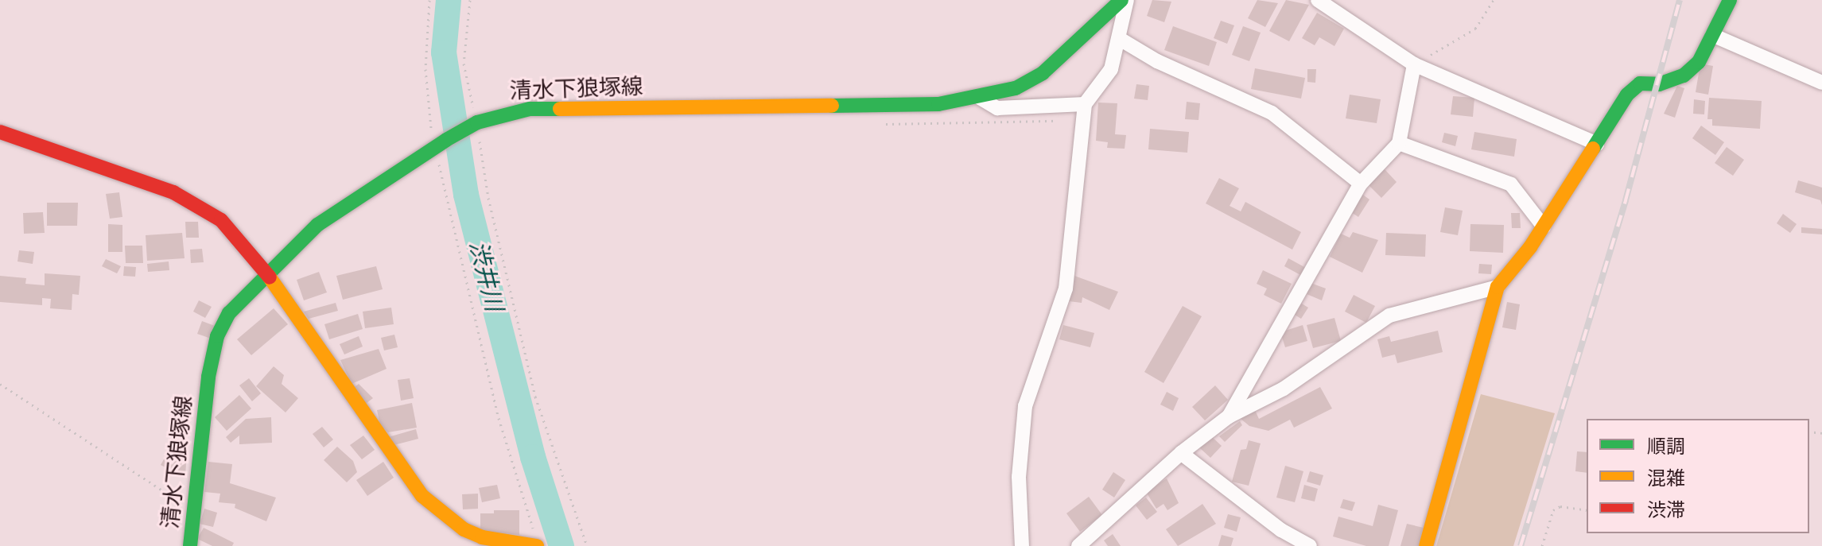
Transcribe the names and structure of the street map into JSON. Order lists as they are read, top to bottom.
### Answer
{
  "streets": {
    "street": ["清水下狼塚線"]
  },
  "water": ["渋井川"],
  "legend": ["順調", "混雑", "渋滞"]
}
